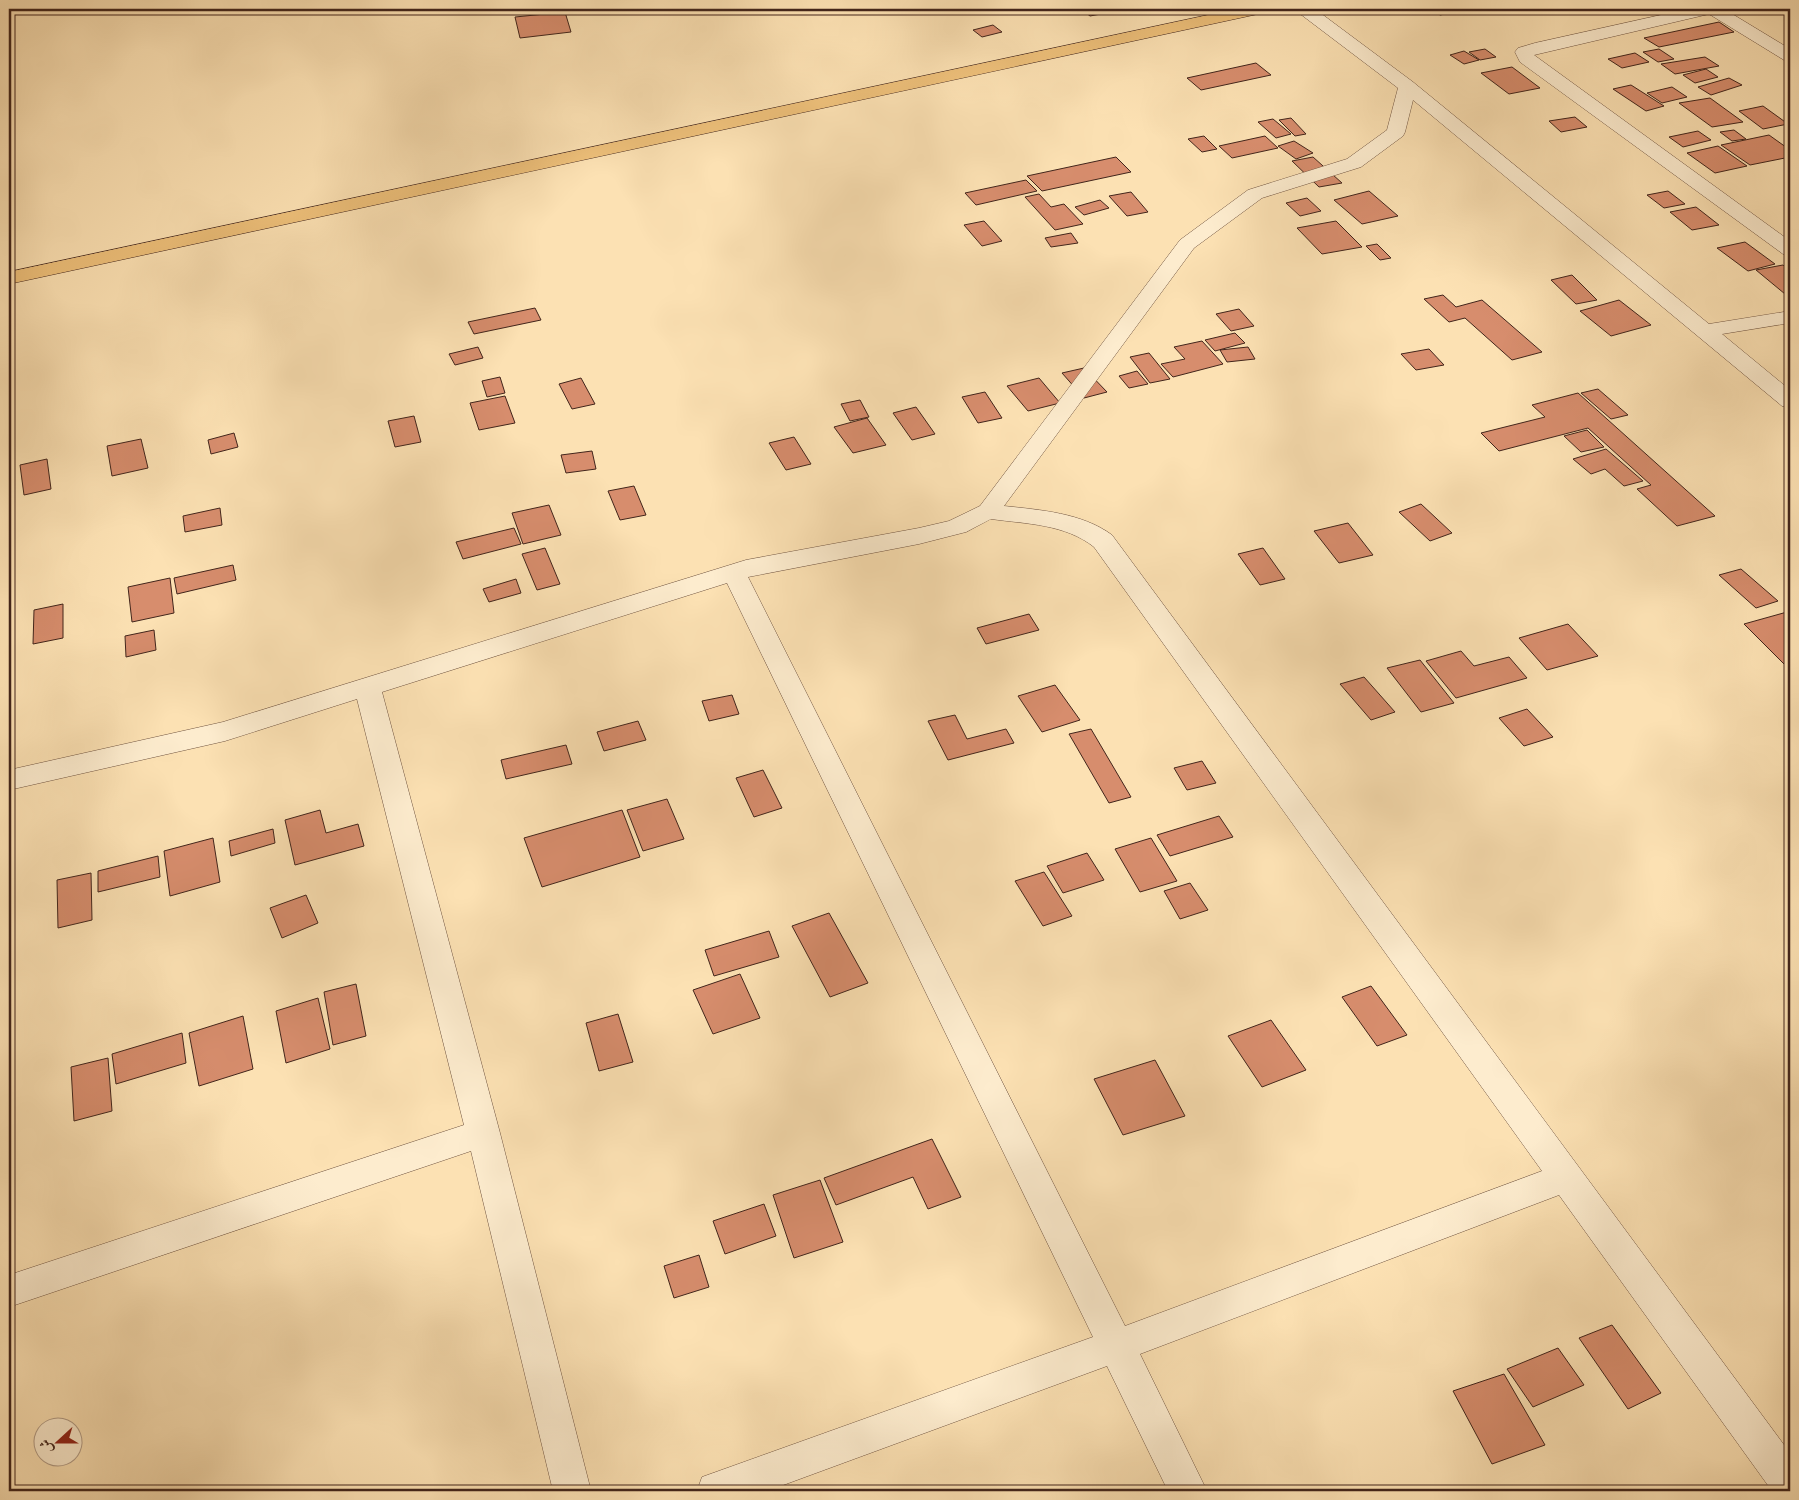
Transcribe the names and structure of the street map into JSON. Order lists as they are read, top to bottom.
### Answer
{
  "north": "left"
}
